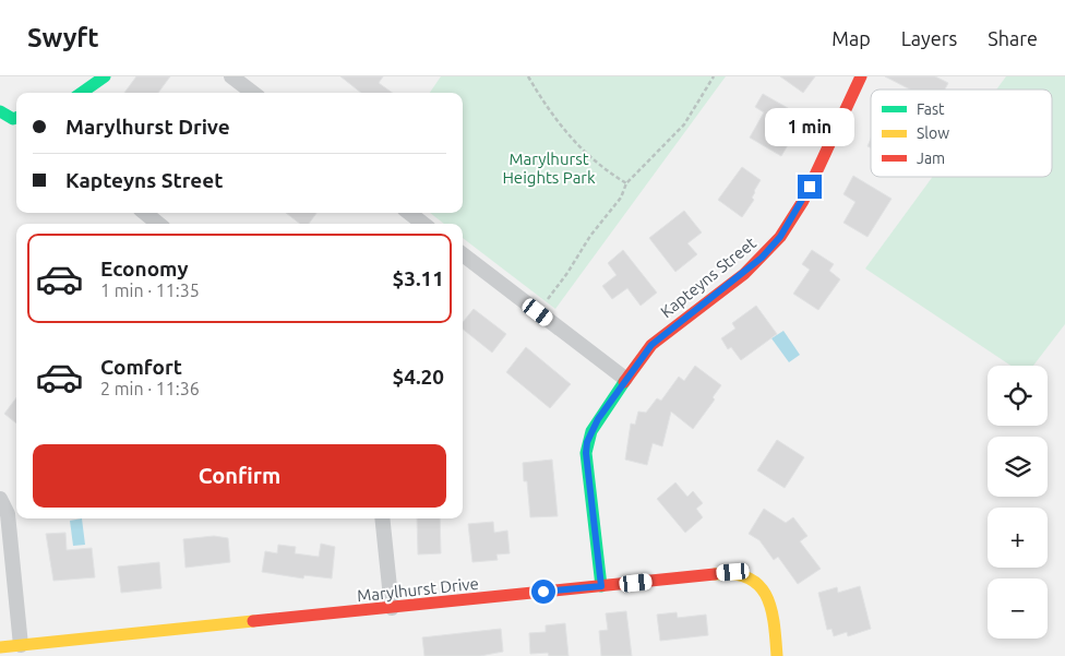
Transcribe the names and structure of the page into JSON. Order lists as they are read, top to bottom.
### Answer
{
  "streets": {
    "street": ["Kapteyns Street", "Marylhurst Drive"]
  },
  "crossings": [
    ["Kapteyns Street", "Marylhurst Drive"]
  ],
  "parks": ["Marylhurst Heights Park"],
  "legend": ["Fast", "Slow", "Jam"],
  "page": {
    "header": "Swyft",
    "nav": ["Map", "Layers", "Share"],
    "banner": ["Marylhurst Drive", "Kapteyns Street"],
    "bubble": "1 min",
    "list": [
      {
        "name": "Economy",
        "note": "1 min · 11:35",
        "value": "$3.11"
      },
      {
        "name": "Comfort",
        "note": "2 min · 11:36",
        "value": "$4.20"
      }
    ],
    "map_buttons": ["+", "−"],
    "buttons": "Confirm"
  }
}
